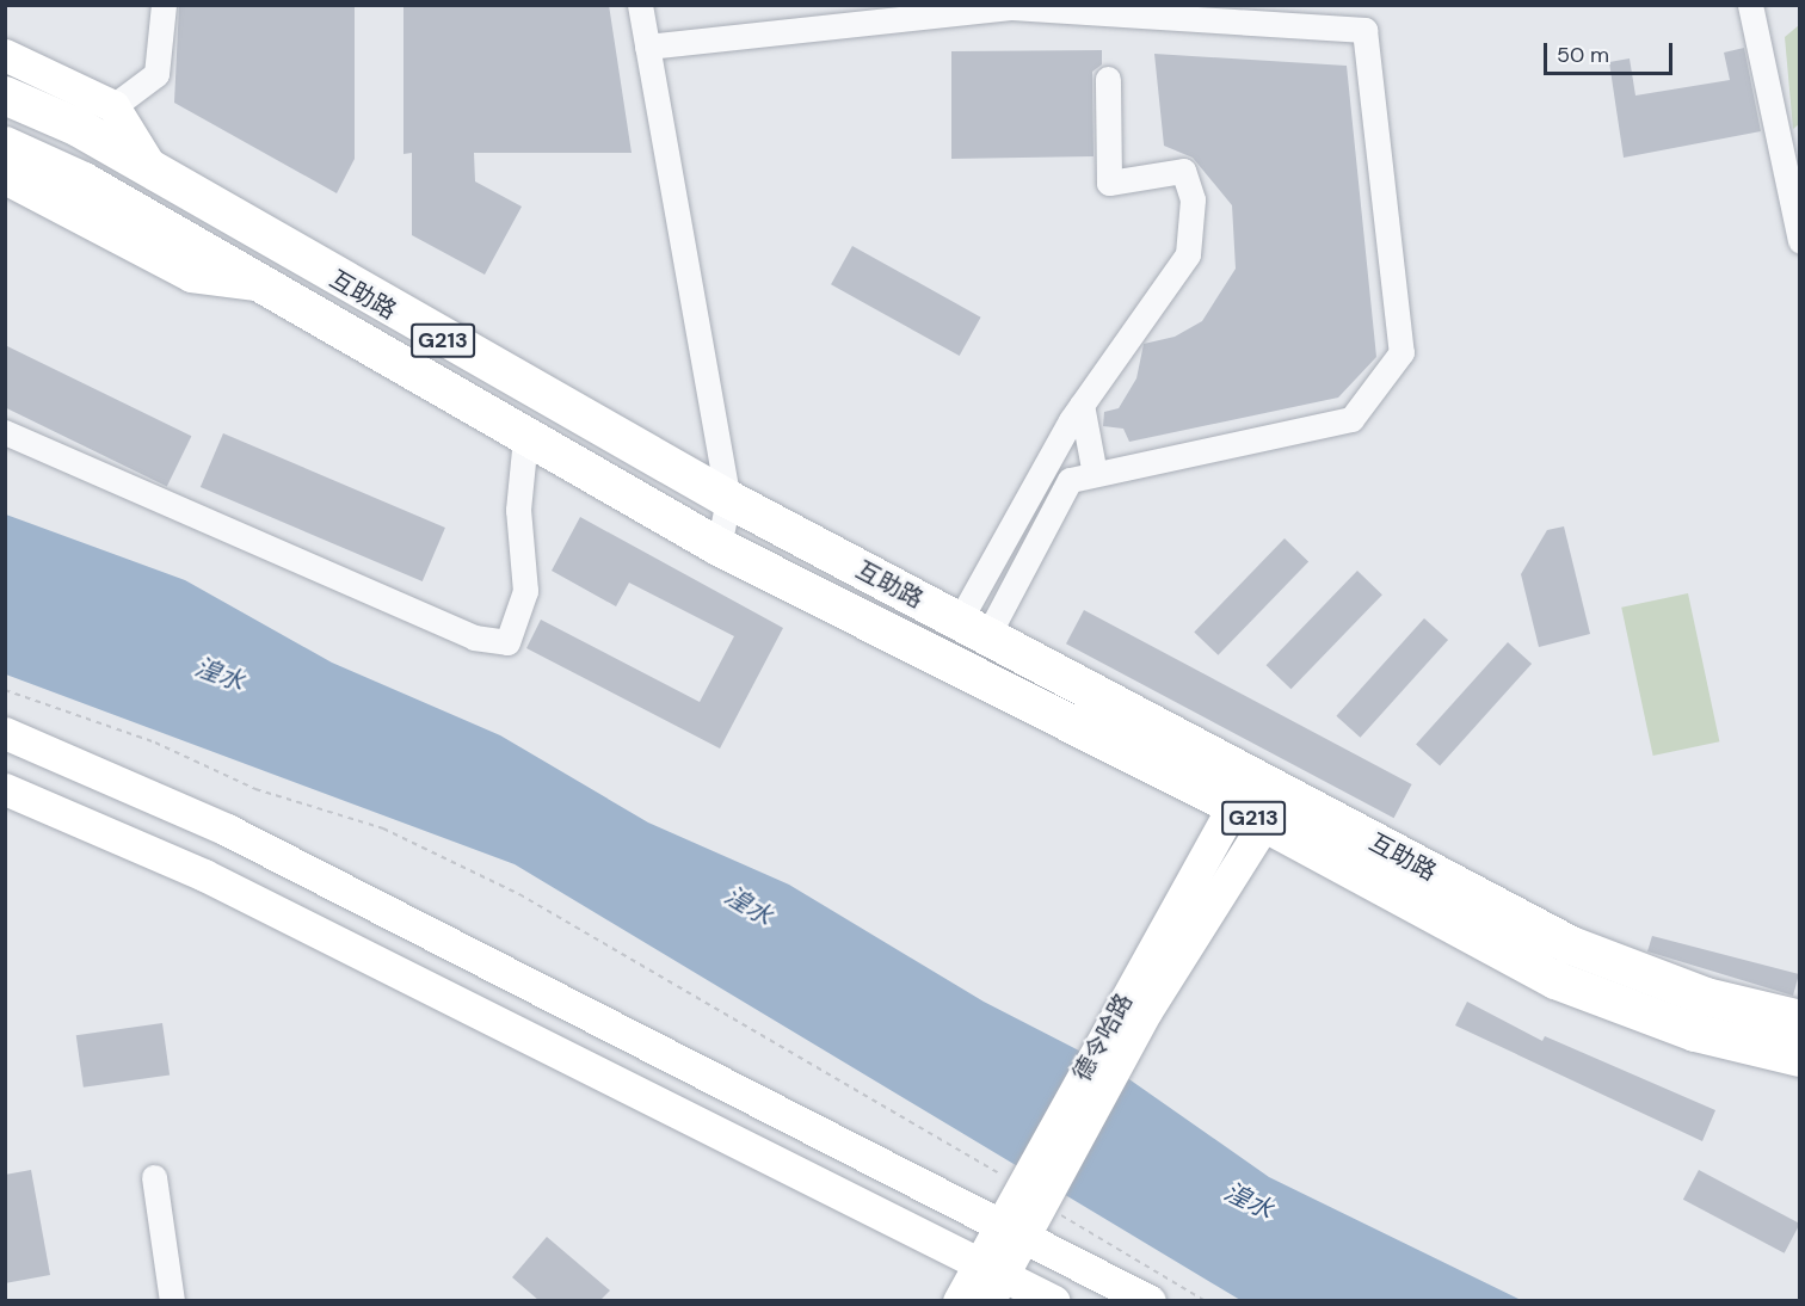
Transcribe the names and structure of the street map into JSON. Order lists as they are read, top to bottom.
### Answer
{
  "streets": {
    "highway": ["互助路", "G213"],
    "main road": ["德令哈路"]
  },
  "crossings": [
    ["互助路", "德令哈路"]
  ],
  "water": ["湟水"],
  "scale_bar": "50 m"
}
